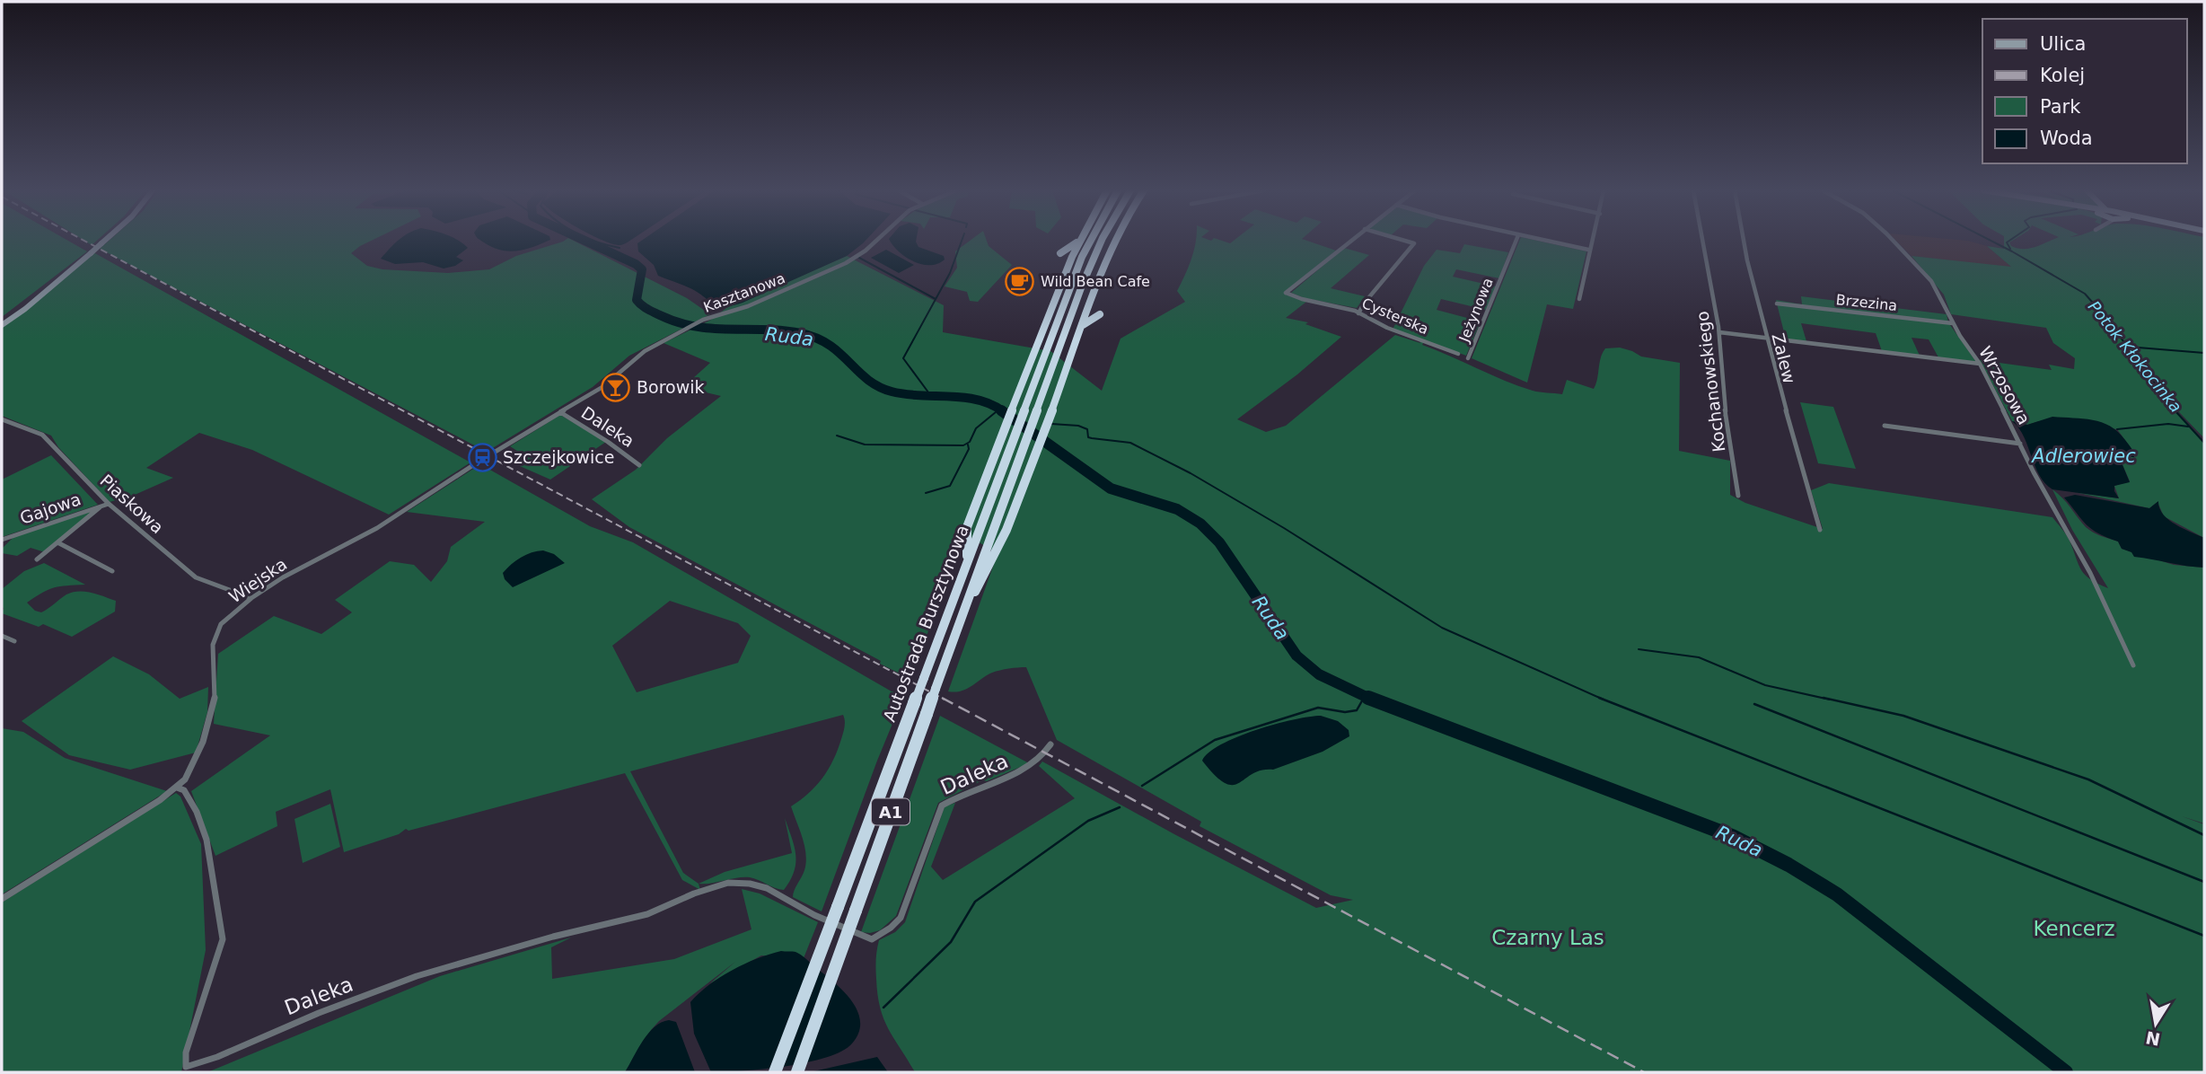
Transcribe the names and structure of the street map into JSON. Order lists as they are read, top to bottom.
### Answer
{
  "streets": {
    "highway": ["Autostrada Bursztynowa", "A1"],
    "street": [
      "Kasztanowa",
      "Brzezina",
      "Jeżynowa",
      "Cysterska",
      "Zalew",
      "Kochanowskiego",
      "Wrzosowa",
      "Daleka",
      "Piaskowa",
      "Gajowa",
      "Wiejska"
    ]
  },
  "crossings": [
    ["Kasztanowa", "Wiejska"],
    ["Brzezina", "Wrzosowa"],
    ["Daleka", "Wiejska"],
    ["Piaskowa", "Gajowa"],
    ["Piaskowa", "Wiejska"]
  ],
  "water": ["Ruda", "Potok Kłokocinka", "Adlerowiec"],
  "parks": ["Kencerz", "Czarny Las"],
  "places": {
    "cafe": ["Wild Bean Cafe"],
    "bar": ["Borowik"],
    "station": ["Szczejkowice"]
  },
  "legend": [
    "Ulica",
    "Kolej",
    "Park",
    "Woda"
  ],
  "north": "bottom"
}
